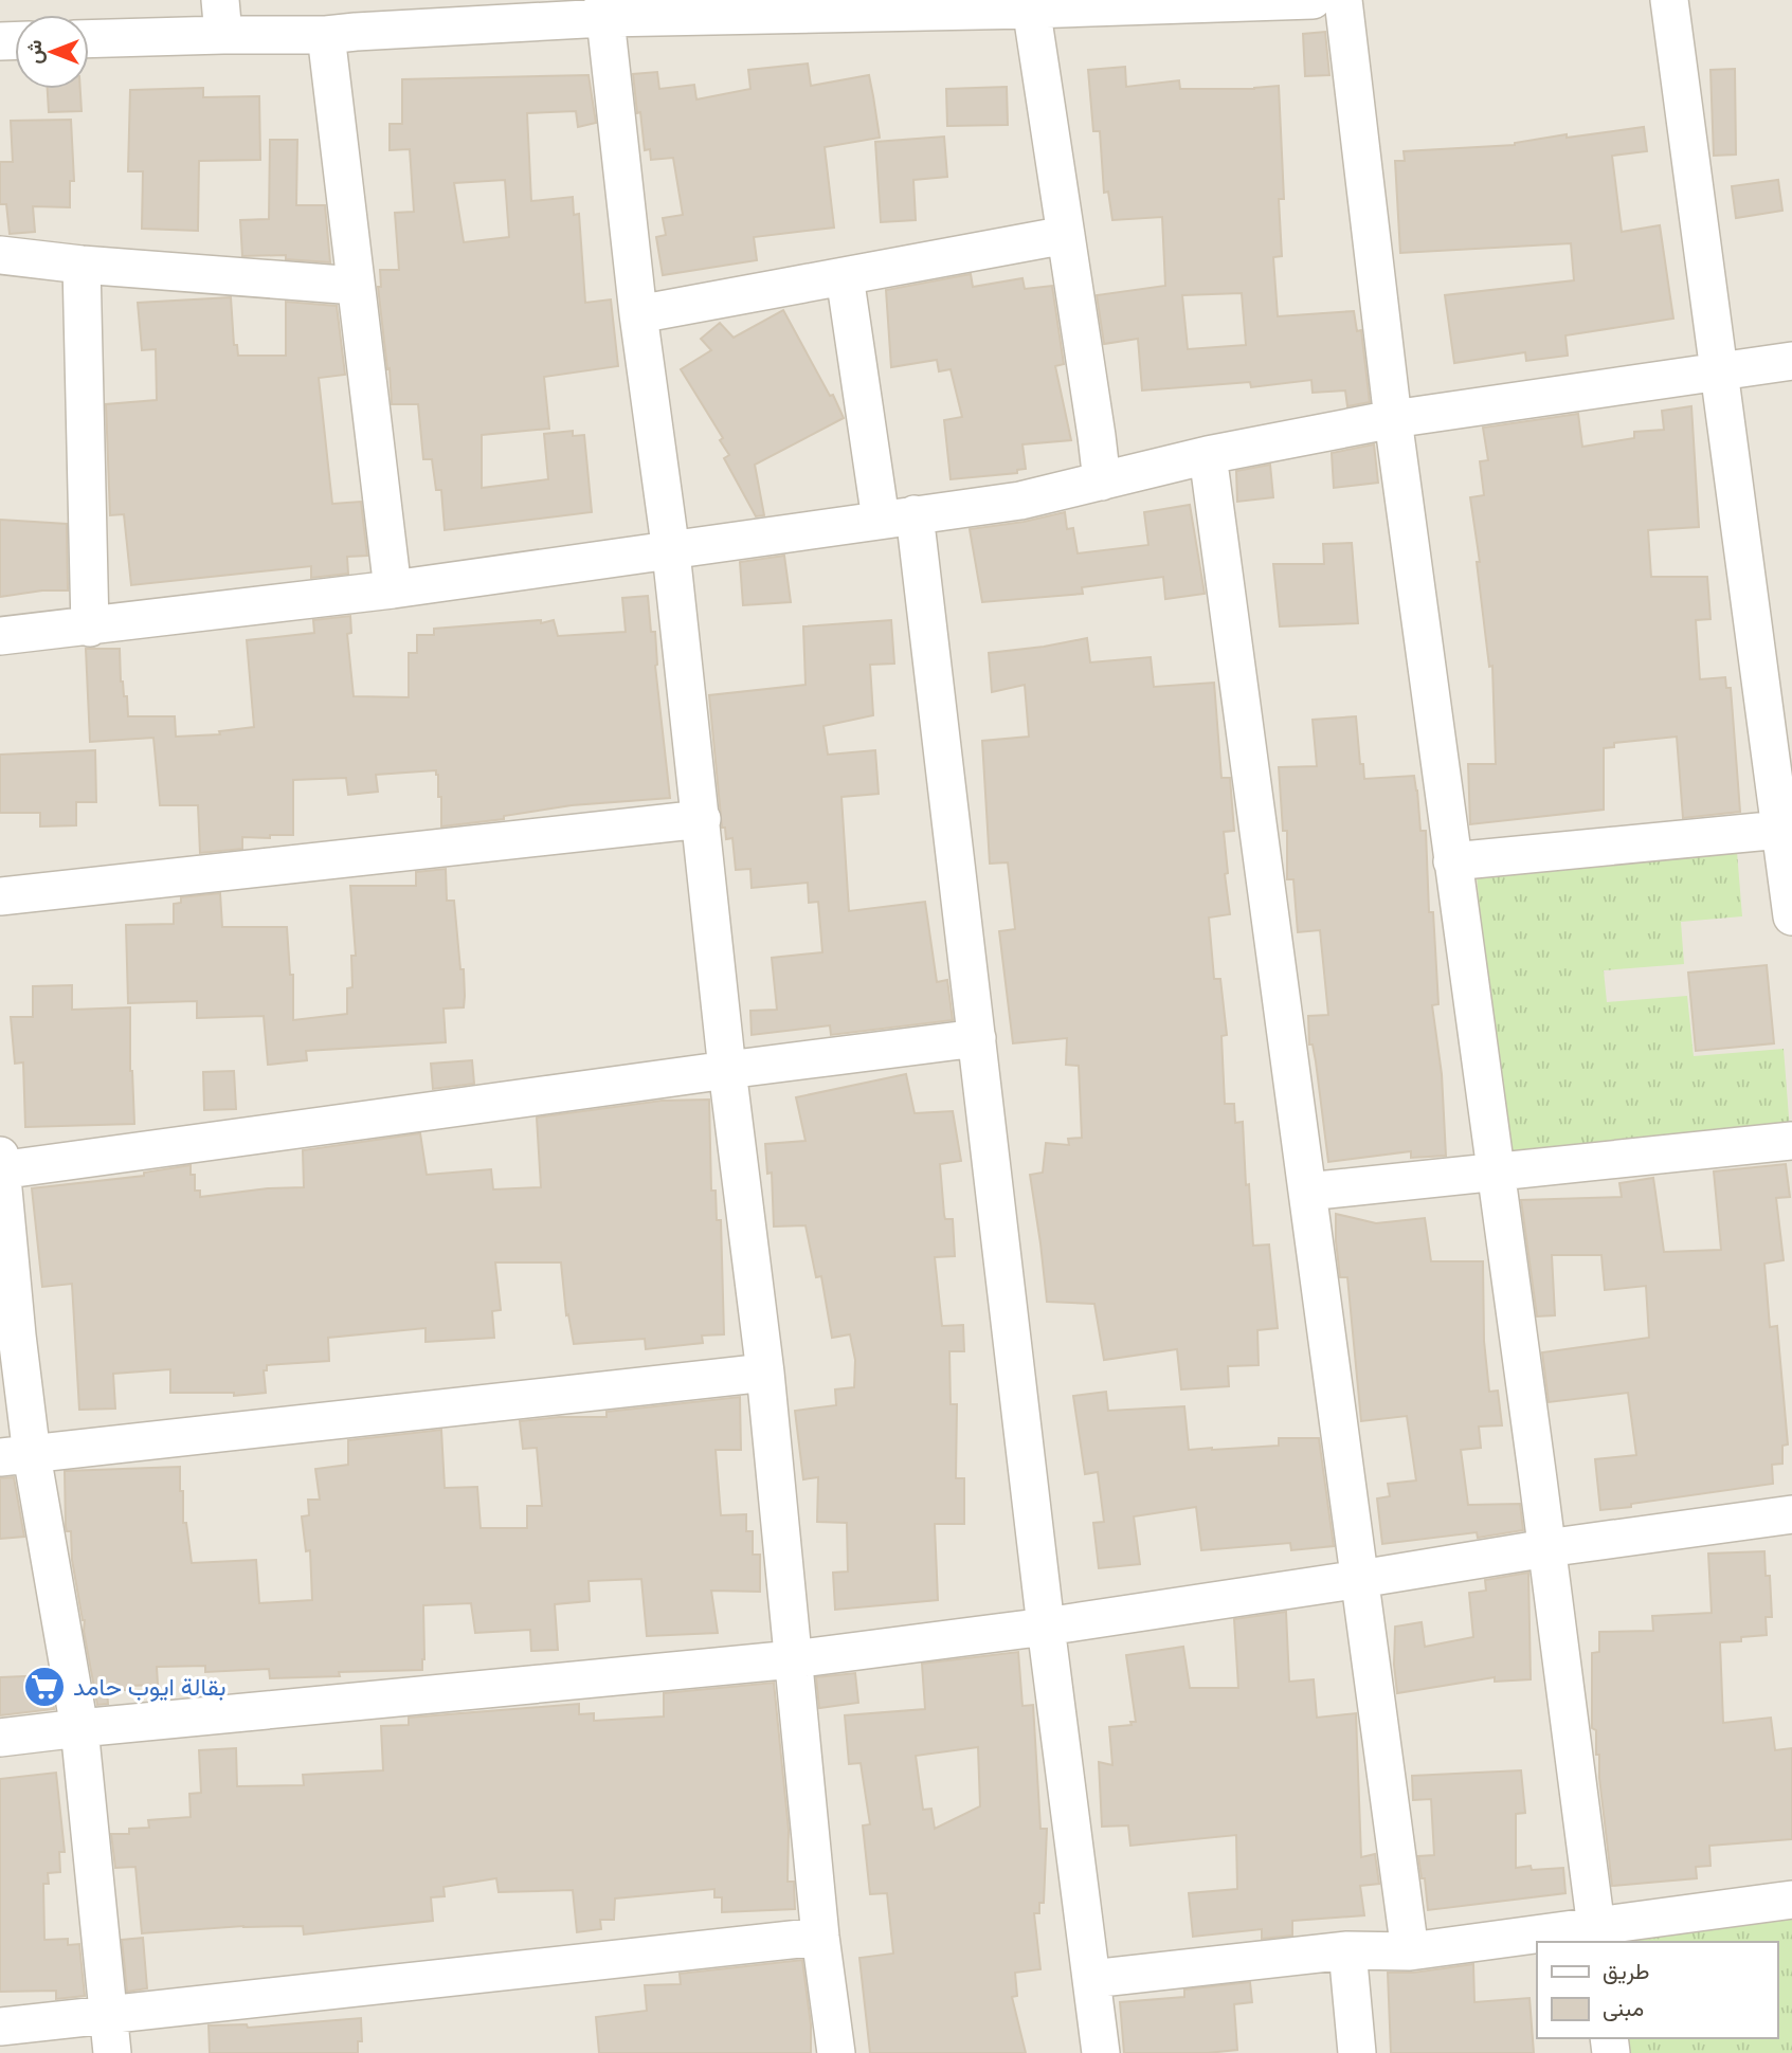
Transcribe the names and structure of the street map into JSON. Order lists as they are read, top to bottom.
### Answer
{
  "places": {
    "supermarket": ["بقالة ايوب حامد"]
  },
  "legend": ["طريق", "مبنى"],
  "north": "left"
}
